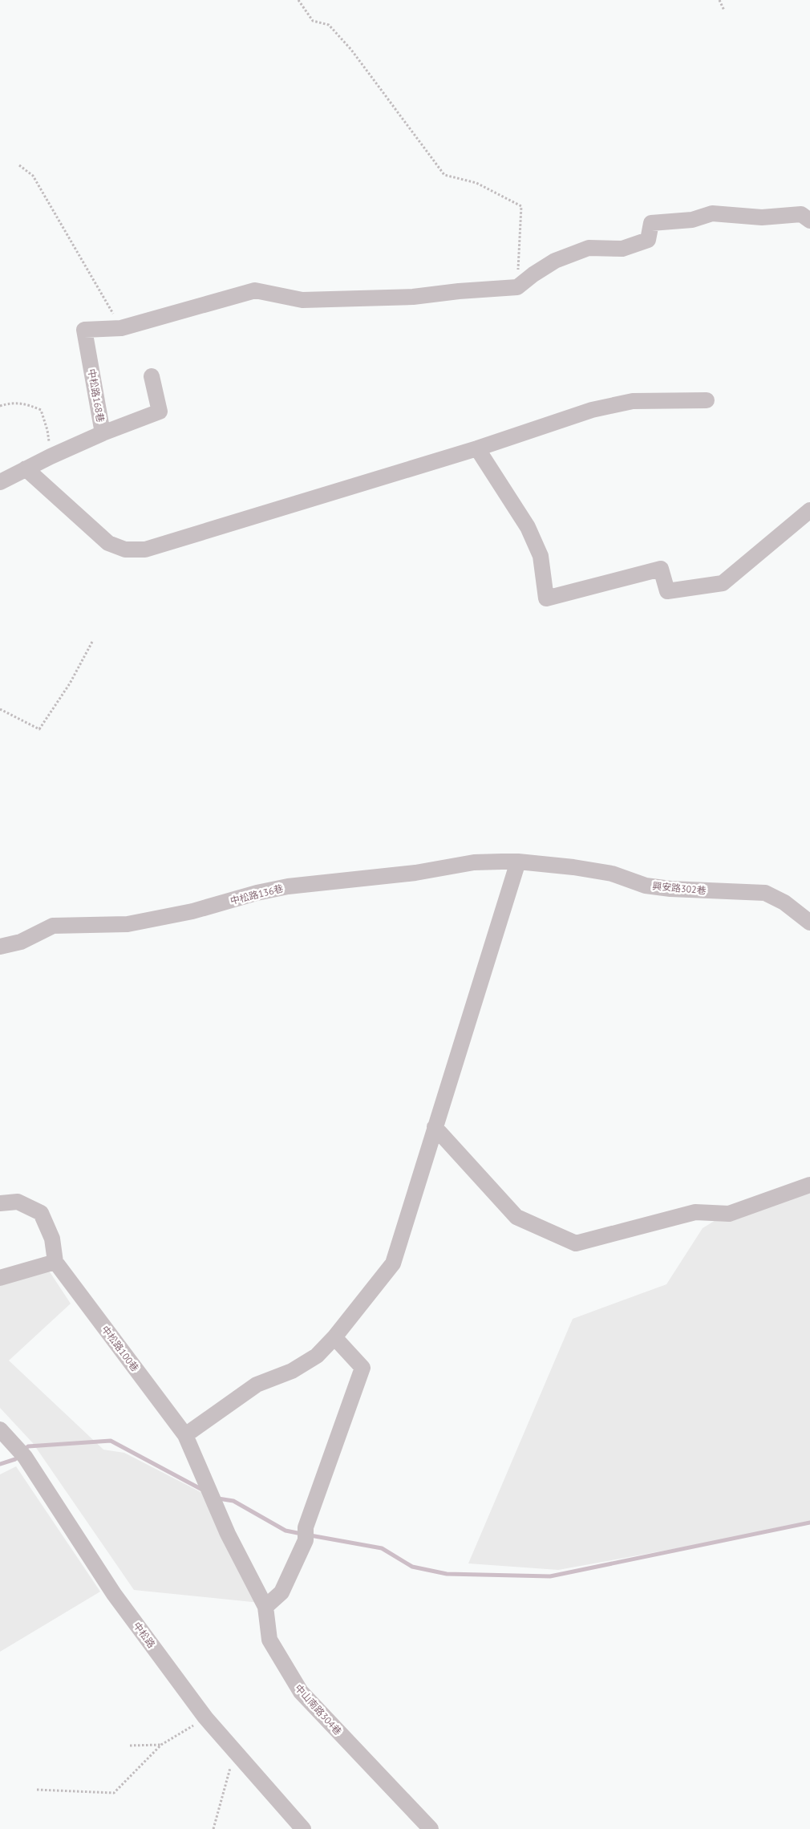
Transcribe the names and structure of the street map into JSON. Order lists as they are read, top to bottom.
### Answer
{
  "streets": {
    "street": [
      "中松路168巷",
      "興安路302巷",
      "中松路136巷",
      "中松路100巷",
      "中松路",
      "中山南路304巷"
    ]
  },
  "crossings": [
    ["興安路302巷", "中松路136巷"],
    ["中松路100巷", "中山南路304巷"]
  ]
}
